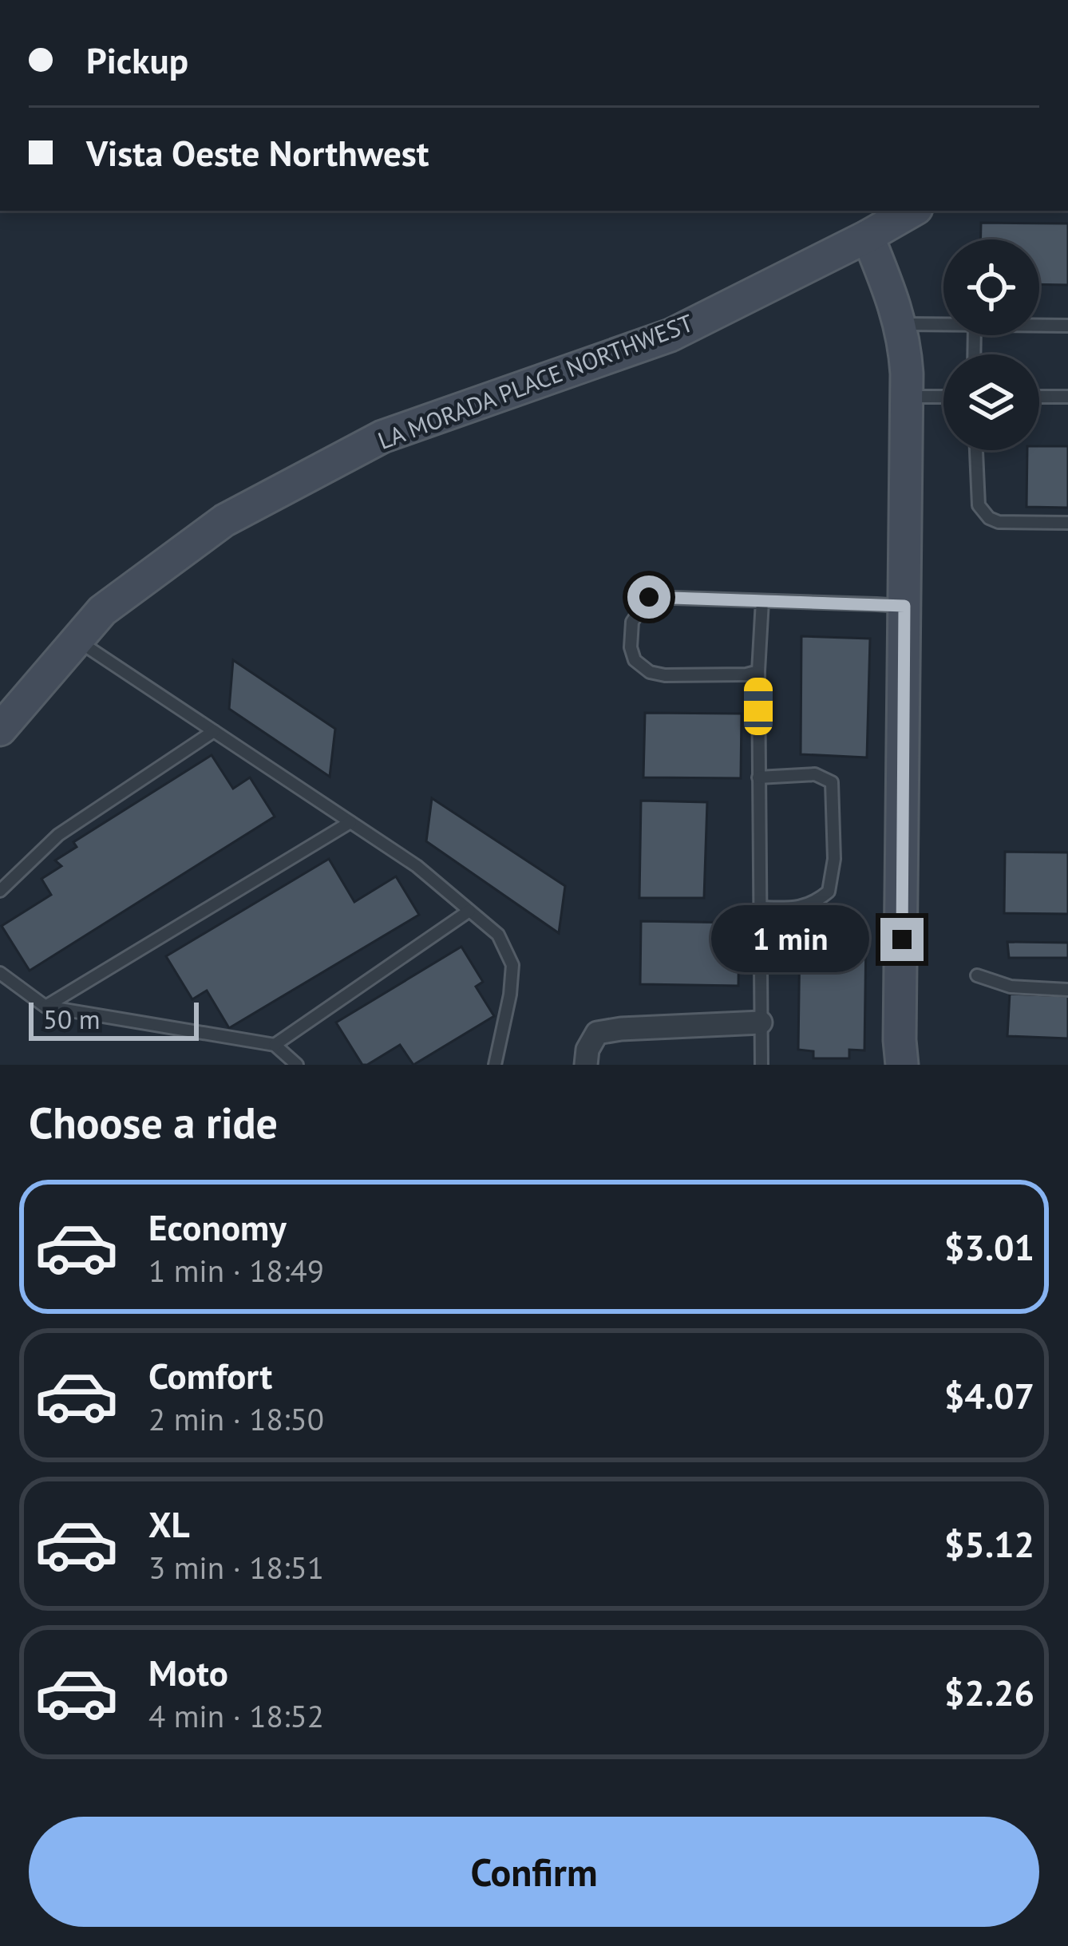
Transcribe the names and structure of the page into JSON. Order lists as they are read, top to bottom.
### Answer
{
  "streets": {
    "street": ["LA MORADA PLACE NORTHWEST"]
  },
  "scale_bar": "50 m",
  "page": {
    "banner": ["Pickup", "Vista Oeste Northwest"],
    "bubble": "1 min",
    "scale": "50 m",
    "heading": "Choose a ride",
    "list": [
      {
        "name": "Economy",
        "note": "1 min · 18:49",
        "value": "$3.01"
      },
      {
        "name": "Comfort",
        "note": "2 min · 18:50",
        "value": "$4.07"
      },
      {
        "name": "XL",
        "note": "3 min · 18:51",
        "value": "$5.12"
      },
      {
        "name": "Moto",
        "note": "4 min · 18:52",
        "value": "$2.26"
      }
    ],
    "buttons": "Confirm"
  }
}
